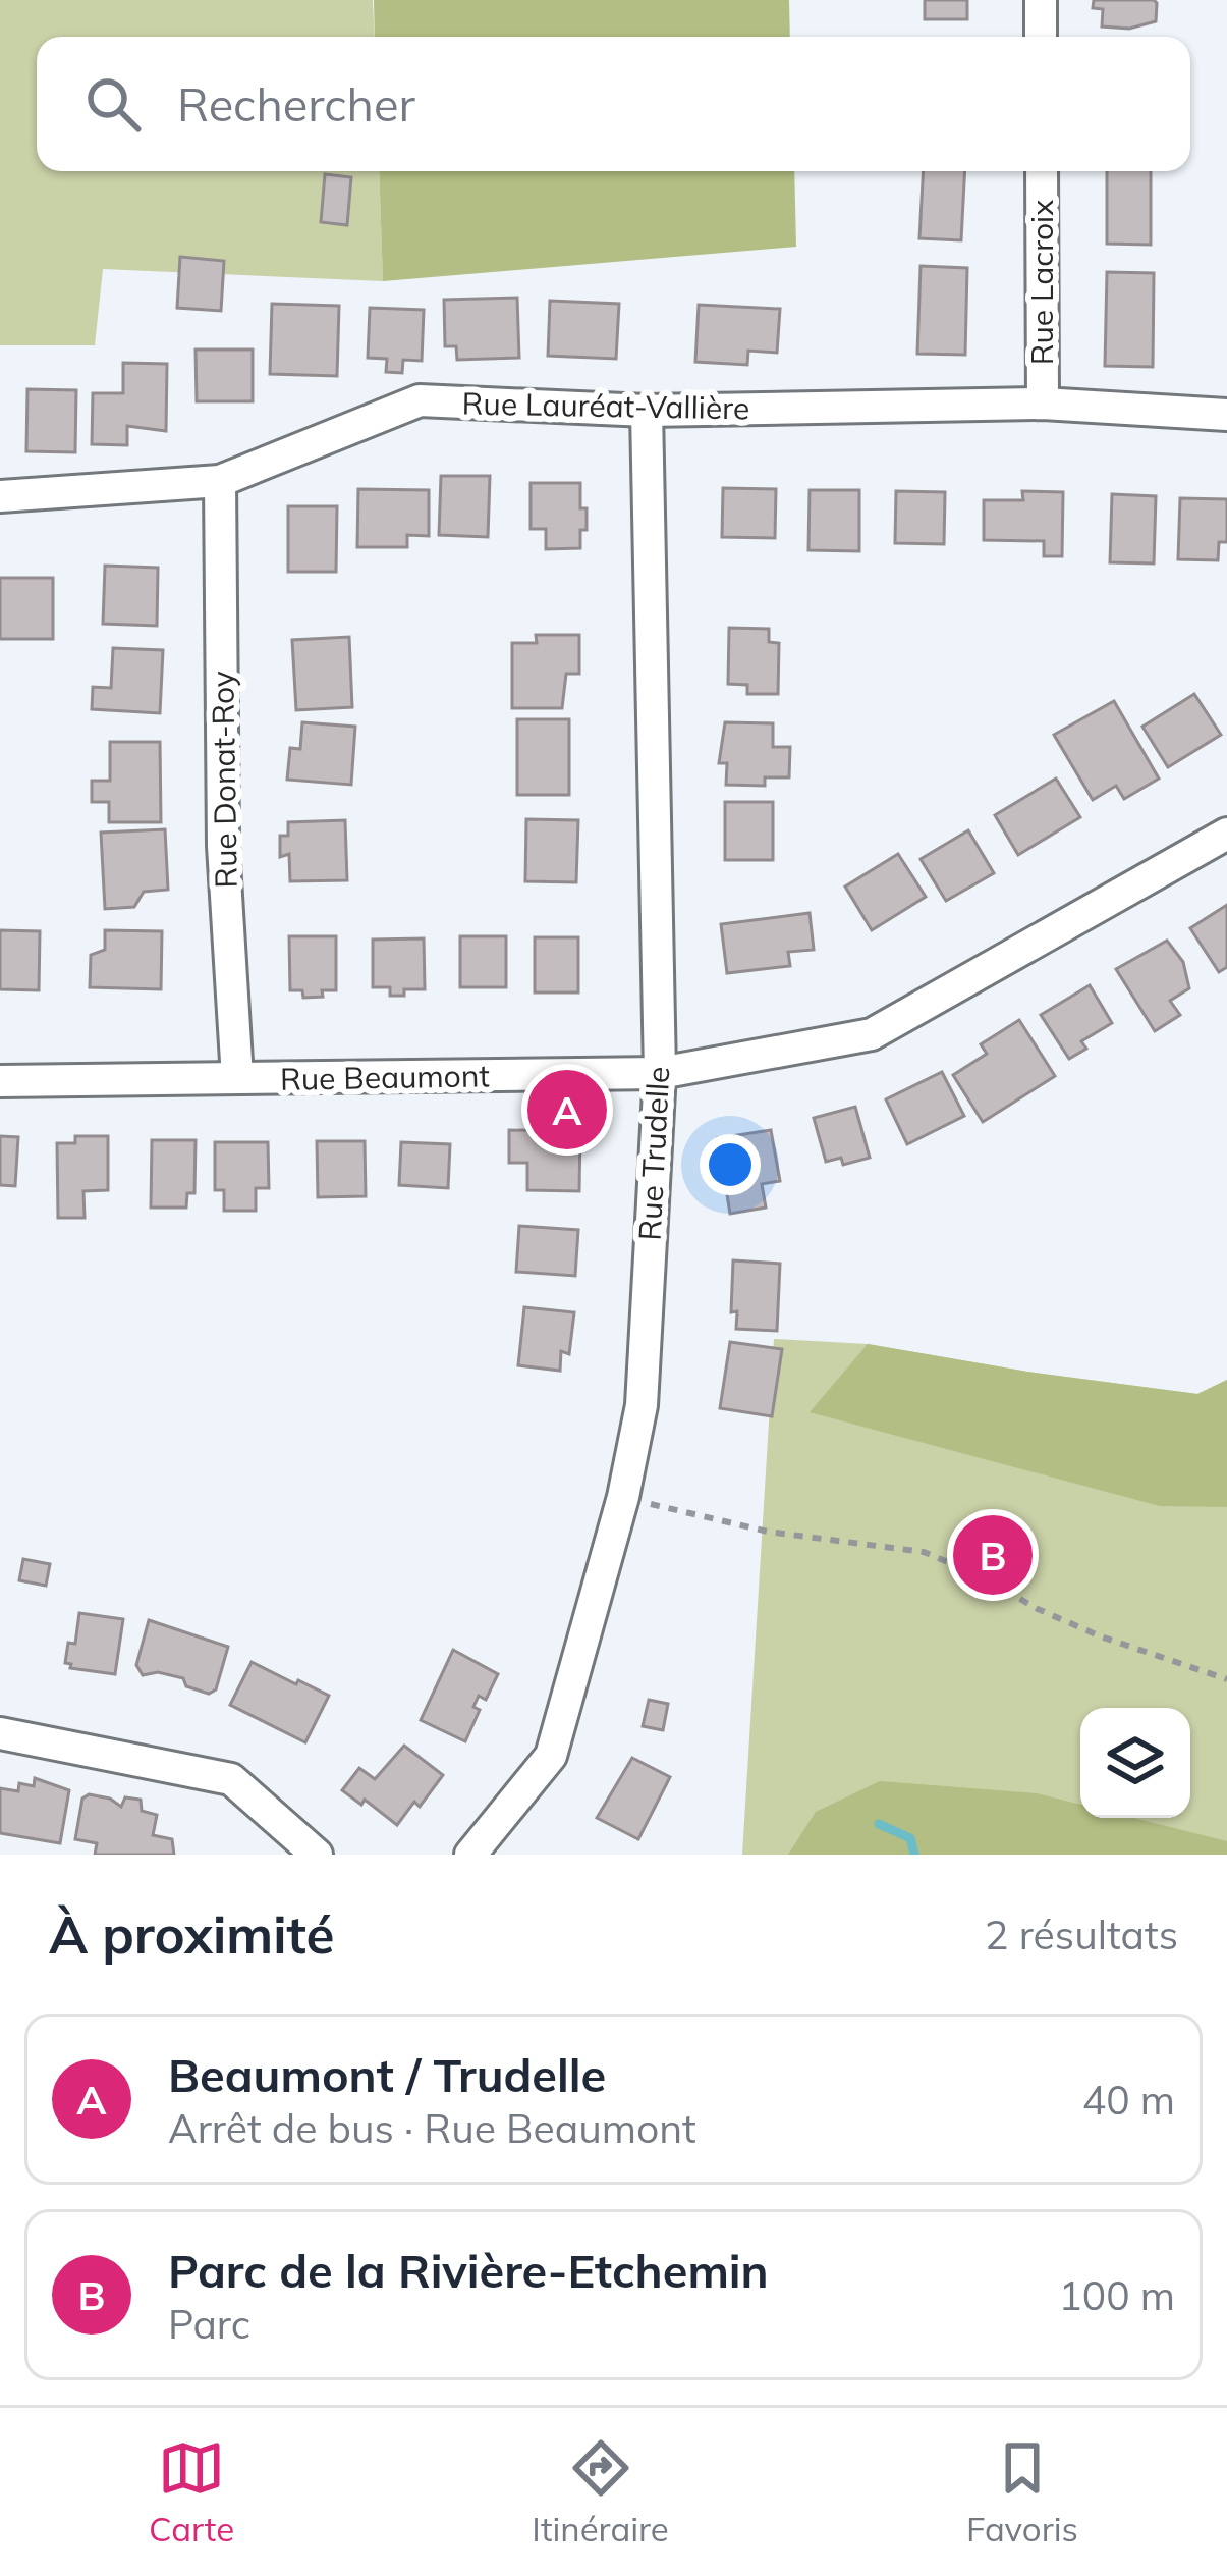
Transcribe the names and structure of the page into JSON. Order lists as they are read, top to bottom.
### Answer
{
  "streets": {
    "street": [
      "Rue Lacroix",
      "Rue Lauréat-Vallière",
      "Rue Donat-Roy",
      "Rue Beaumont",
      "Rue Trudelle"
    ]
  },
  "crossings": [
    ["Rue Lacroix", "Rue Lauréat-Vallière"],
    ["Rue Lauréat-Vallière", "Rue Donat-Roy"],
    ["Rue Lauréat-Vallière", "Rue Trudelle"],
    ["Rue Donat-Roy", "Rue Beaumont"],
    ["Rue Beaumont", "Rue Trudelle"]
  ],
  "page": {
    "search": "Rechercher",
    "pins": ["A", "B"],
    "heading": ["À proximité", "2 résultats"],
    "list": [
      {
        "mark": "A",
        "name": "Beaumont / Trudelle",
        "note": "Arrêt de bus · Rue Beaumont",
        "value": "40 m"
      },
      {
        "mark": "B",
        "name": "Parc de la Rivière-Etchemin",
        "note": "Parc",
        "value": "100 m"
      }
    ],
    "nav": ["Carte", "Itinéraire", "Favoris"]
  }
}
